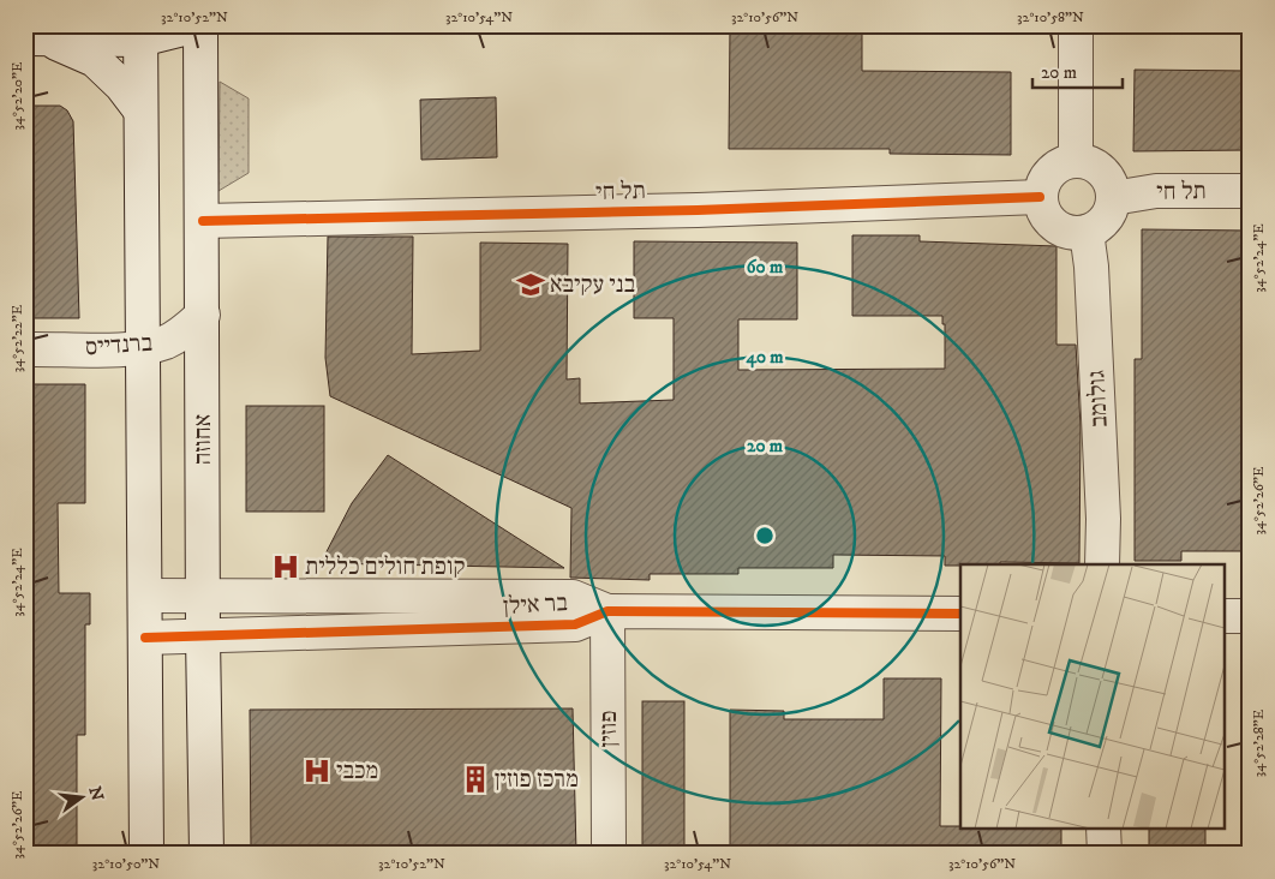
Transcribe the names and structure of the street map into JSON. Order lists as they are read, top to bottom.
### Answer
{
  "streets": {
    "street": [
      "תל חי",
      "ברנדייס",
      "גולומב",
      "אחוזה",
      "בר אילן",
      "פוזין"
    ]
  },
  "crossings": [
    ["תל חי", "גולומב"],
    ["תל חי", "אחוזה"],
    ["ברנדייס", "אחוזה"],
    ["אחוזה", "בר אילן"],
    ["בר אילן", "פוזין"]
  ],
  "places": {
    "school or university": ["בני עקיבא"],
    "hospital": ["קופת חולים כללית", "מכבי"],
    "building": ["מרכז פוזין"]
  },
  "scale_bar": "20 m",
  "north": "right",
  "coordinates": [
    "32°10'52\"N",
    "32°10'54\"N",
    "32°10'56\"N",
    "32°10'58\"N",
    "34°52'20\"E",
    "34°52'24\"E",
    "34°52'22\"E",
    "34°52'26\"E",
    "34°52'28\"E",
    "32°10'50\"N"
  ],
  "rings": ["60 m", "40 m", "20 m"]
}
